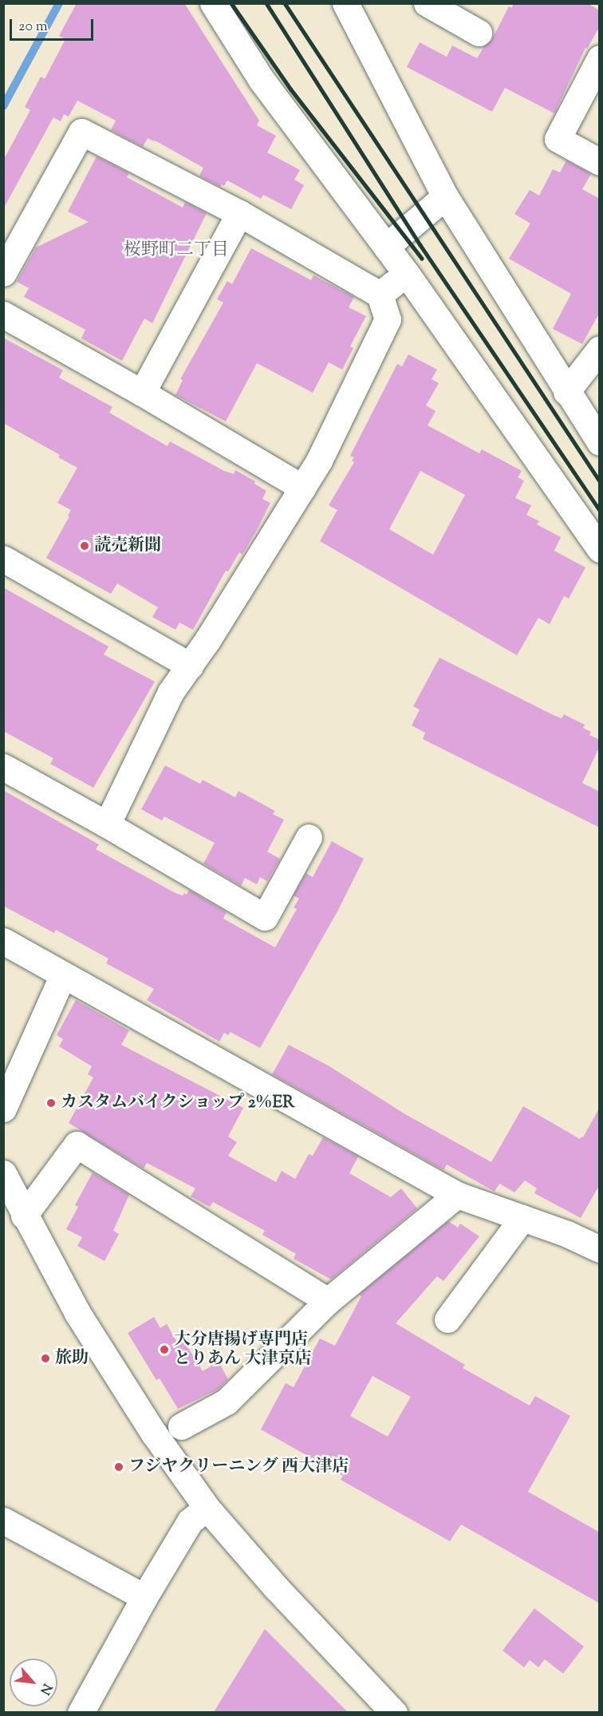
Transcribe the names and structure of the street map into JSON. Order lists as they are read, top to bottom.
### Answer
{
  "districts": ["桜野町二丁目"],
  "places": [
    "読売新聞",
    "カスタムバイクショップ 2％ER",
    "大分唐揚げ専門店 とりあん 大津京店",
    "旅助",
    "フジヤクリーニング 西大津店"
  ],
  "scale_bar": "20 m",
  "north": "bottom right"
}
